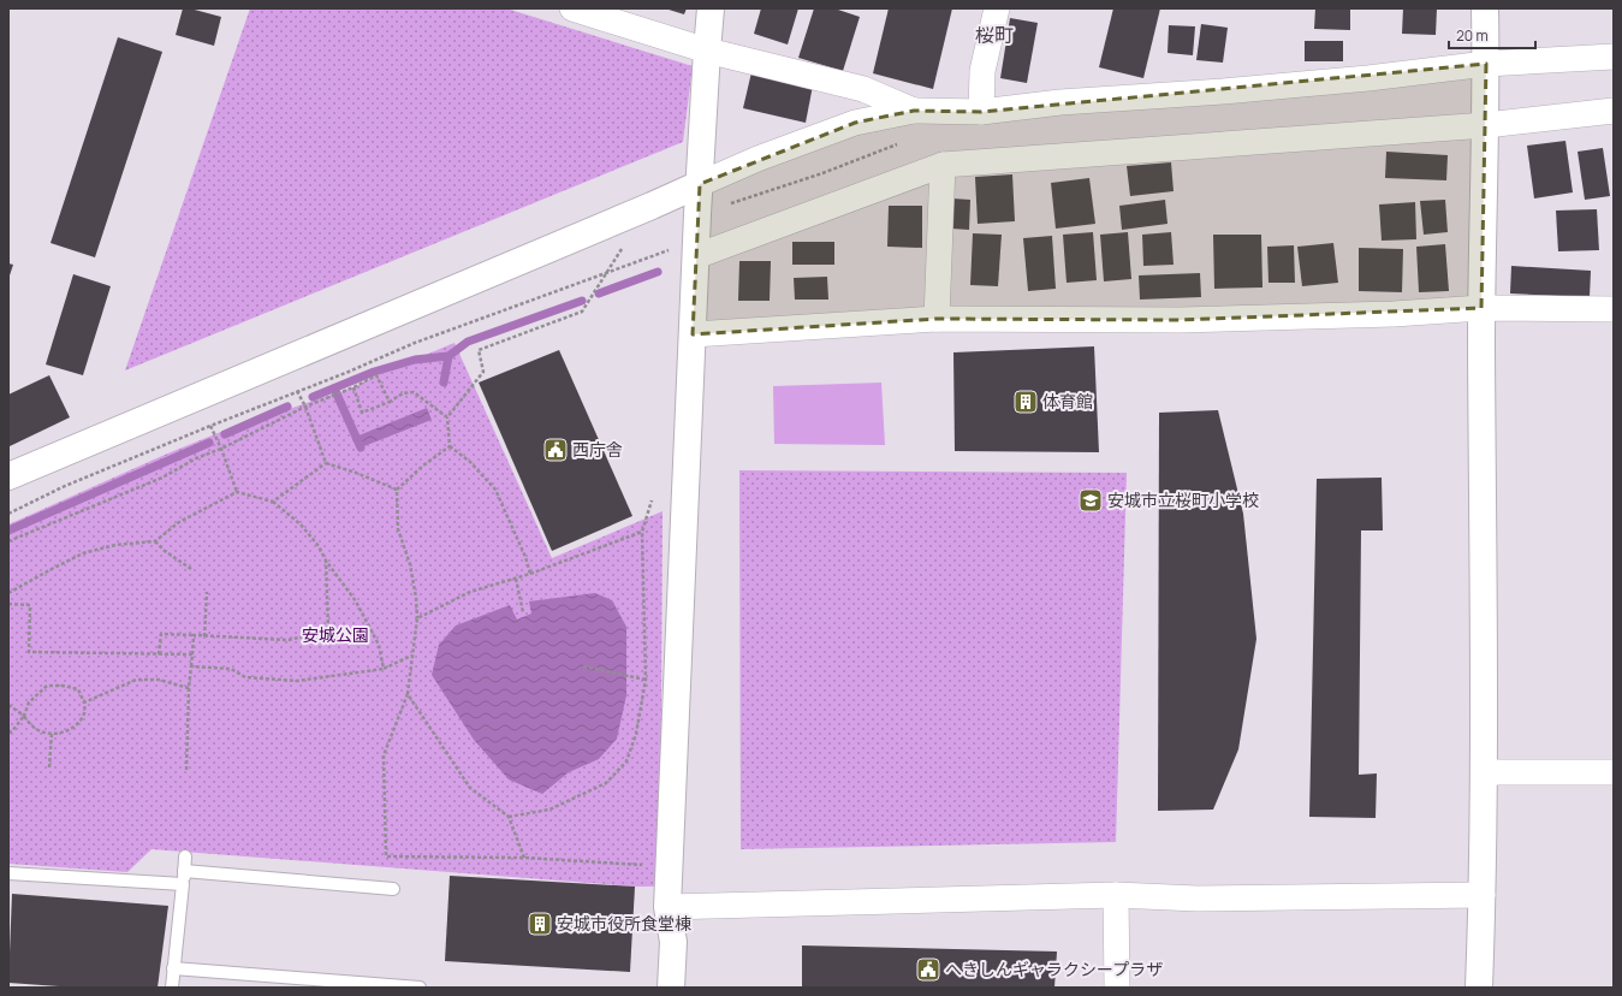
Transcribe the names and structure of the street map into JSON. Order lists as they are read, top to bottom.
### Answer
{
  "districts": ["桜町"],
  "parks": ["安城公園"],
  "places": {
    "building": ["体育館", "安城市役所食堂棟"],
    "public building": ["西庁舎", "へきしんギャラクシープラザ"],
    "school or university": ["安城市立桜町小学校"]
  },
  "scale_bar": "20 m"
}
